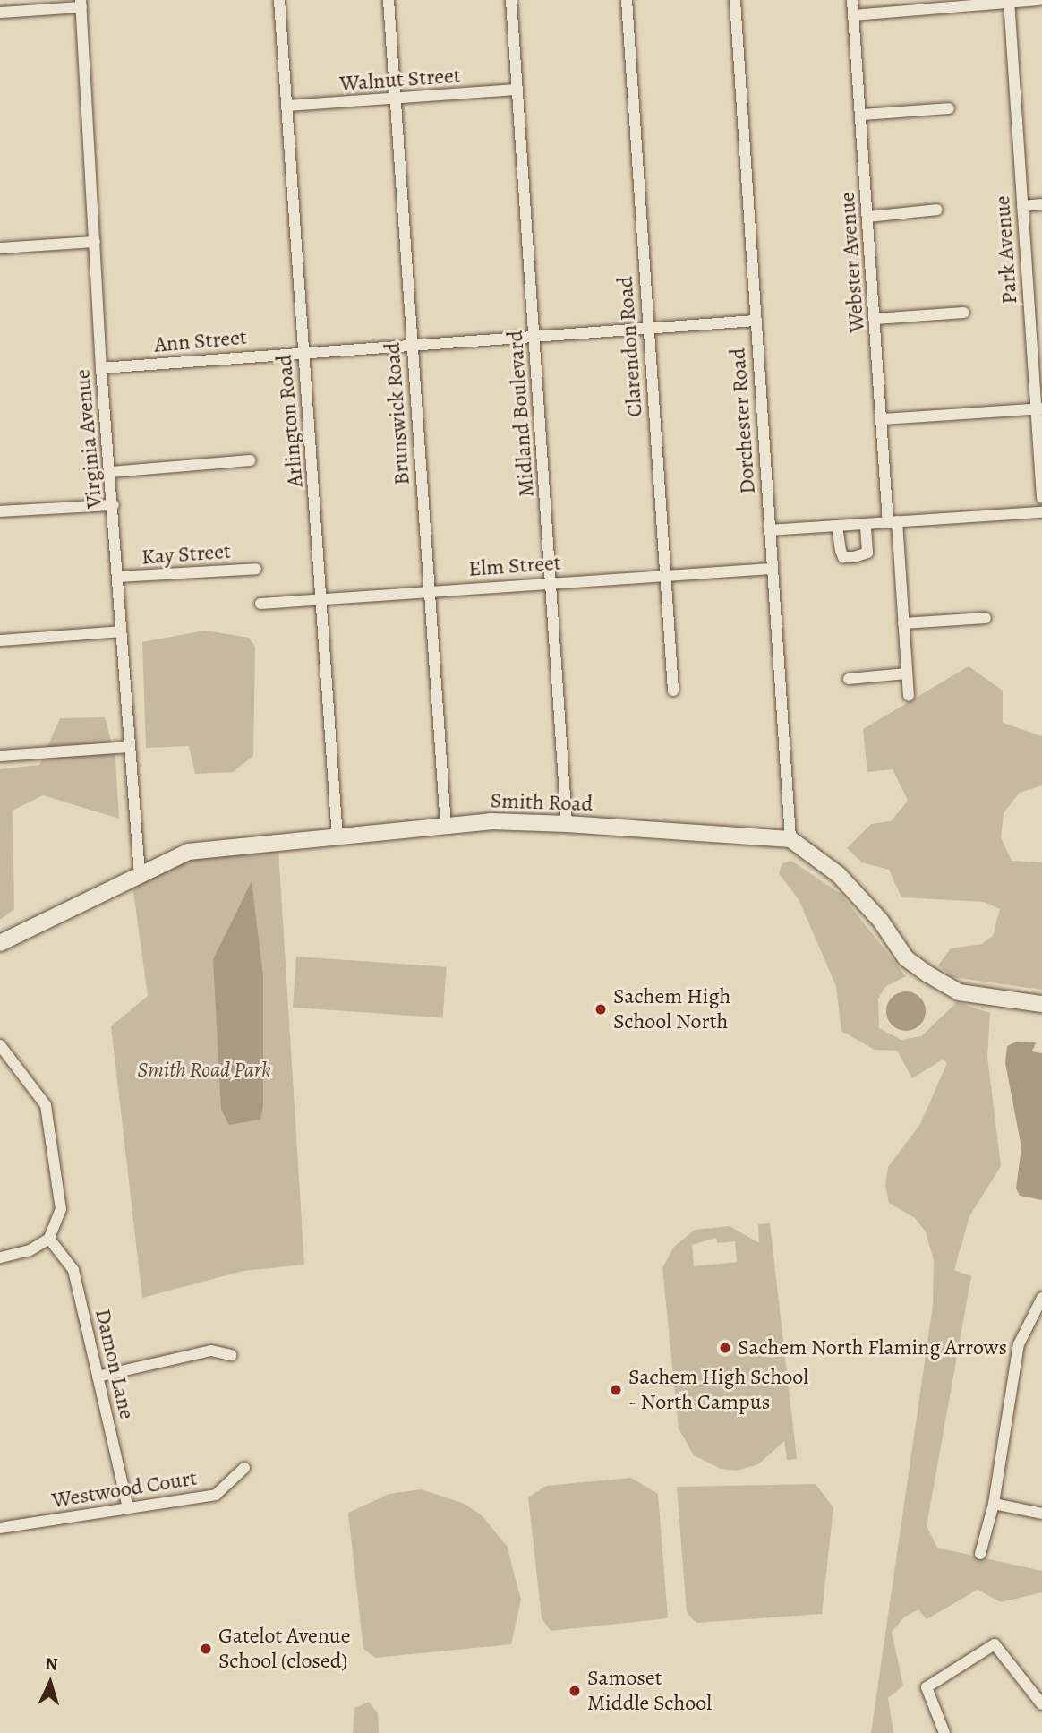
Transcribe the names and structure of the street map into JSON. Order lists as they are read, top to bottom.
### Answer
{
  "streets": {
    "street": [
      "Walnut Street",
      "Park Avenue",
      "Webster Avenue",
      "Ann Street",
      "Clarendon Road",
      "Brunswick Road",
      "Midland Boulevard",
      "Arlington Road",
      "Dorchester Road",
      "Virginia Avenue",
      "Kay Street",
      "Elm Street",
      "Smith Road",
      "Damon Lane",
      "Westwood Court"
    ]
  },
  "crossings": [
    ["Walnut Street", "Brunswick Road"],
    ["Walnut Street", "Midland Boulevard"],
    ["Walnut Street", "Arlington Road"],
    ["Ann Street", "Clarendon Road"],
    ["Ann Street", "Brunswick Road"],
    ["Ann Street", "Midland Boulevard"],
    ["Ann Street", "Arlington Road"],
    ["Ann Street", "Dorchester Road"],
    ["Ann Street", "Virginia Avenue"],
    ["Clarendon Road", "Elm Street"],
    ["Brunswick Road", "Elm Street"],
    ["Brunswick Road", "Smith Road"],
    ["Midland Boulevard", "Elm Street"],
    ["Midland Boulevard", "Smith Road"],
    ["Arlington Road", "Elm Street"],
    ["Arlington Road", "Smith Road"],
    ["Dorchester Road", "Elm Street"],
    ["Dorchester Road", "Smith Road"],
    ["Virginia Avenue", "Kay Street"],
    ["Virginia Avenue", "Smith Road"],
    ["Damon Lane", "Westwood Court"]
  ],
  "parks": ["Smith Road Park"],
  "places": [
    "Sachem High School North",
    "Sachem North Flaming Arrows",
    "Sachem High School - North Campus",
    "Gatelot Avenue School (closed)",
    "Samoset Middle School"
  ],
  "north": "top"
}
